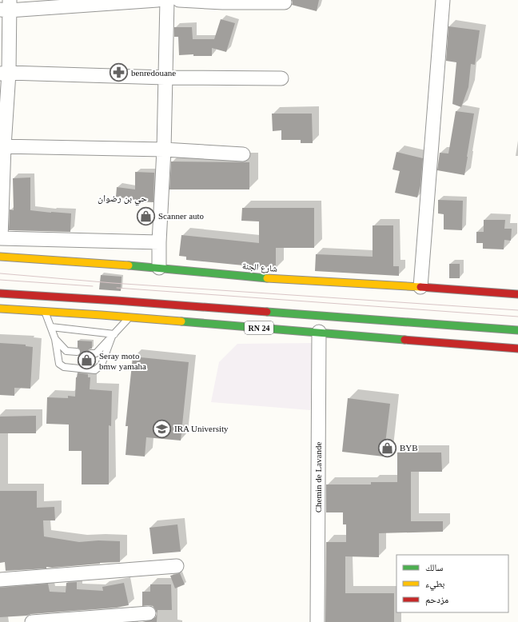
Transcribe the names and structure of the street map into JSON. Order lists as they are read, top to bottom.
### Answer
{
  "streets": {
    "main road": ["شارع الجنة", "RN 24"],
    "street": ["Chemin de Lavande"]
  },
  "crossings": [
    ["RN 24", "Chemin de Lavande"]
  ],
  "districts": ["حي بن رضوان"],
  "places": {
    "pharmacy": ["benredouane"],
    "shop": ["Scanner auto", "Seray moto bmw yamaha", "BYB"],
    "school or university": ["IRA University"]
  },
  "legend": ["سالك", "بطيء", "مزدحم"]
}
